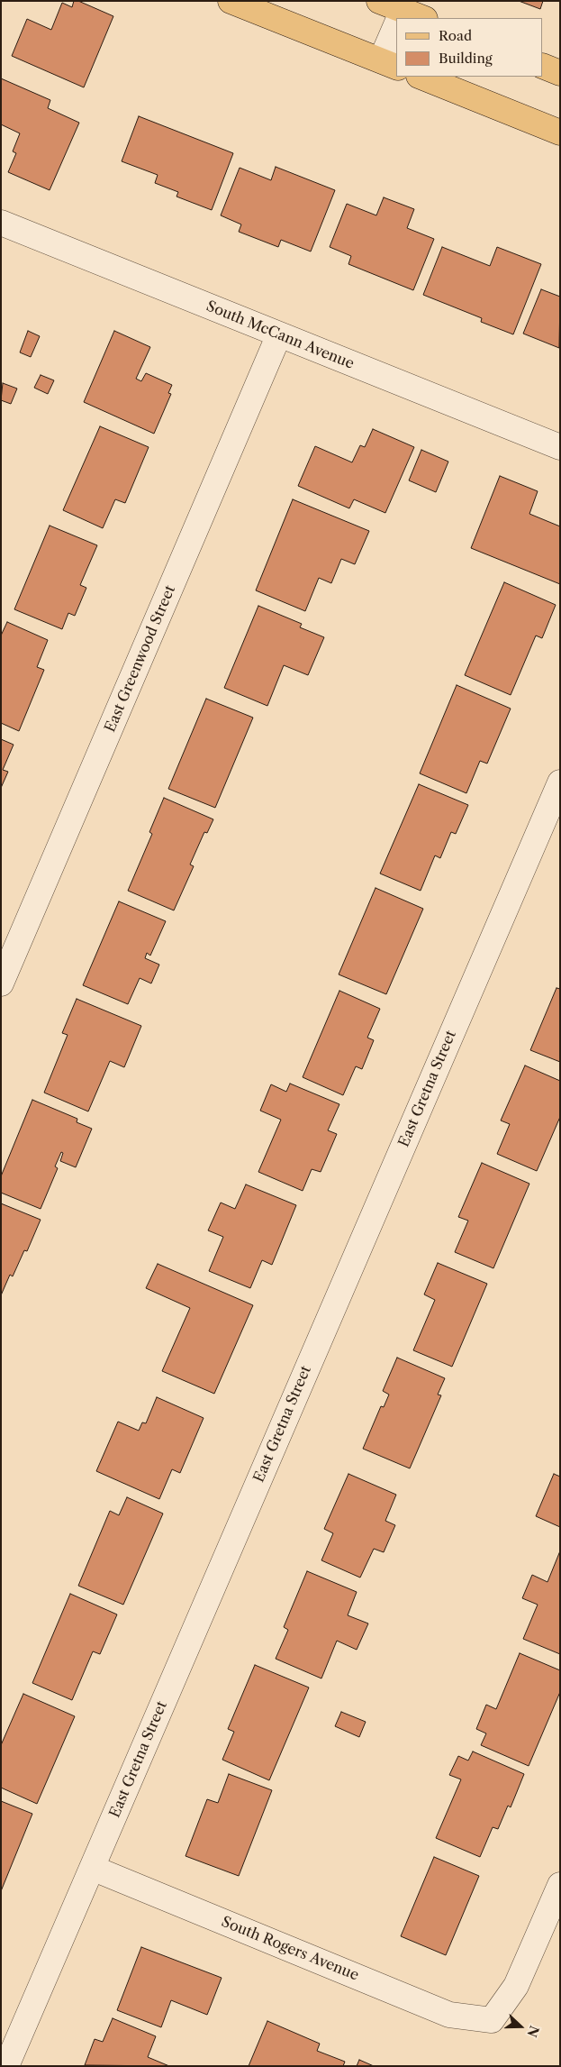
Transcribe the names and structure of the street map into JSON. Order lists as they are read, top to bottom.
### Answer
{
  "streets": {
    "street": [
      "South McCann Avenue",
      "East Greenwood Street",
      "East Gretna Street",
      "South Rogers Avenue"
    ]
  },
  "crossings": [
    ["South McCann Avenue", "East Greenwood Street"],
    ["East Gretna Street", "South Rogers Avenue"]
  ],
  "legend": ["Road", "Building"],
  "north": "right"
}
